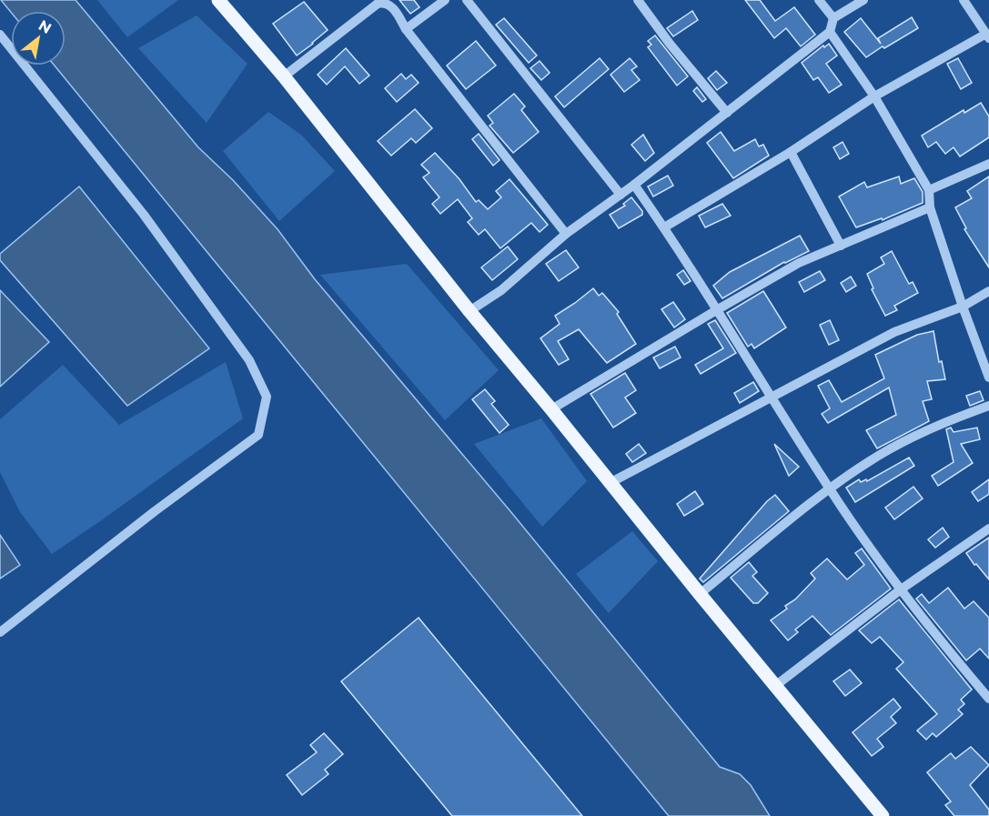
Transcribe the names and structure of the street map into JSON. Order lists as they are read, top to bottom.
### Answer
{
  "north": "top right"
}
